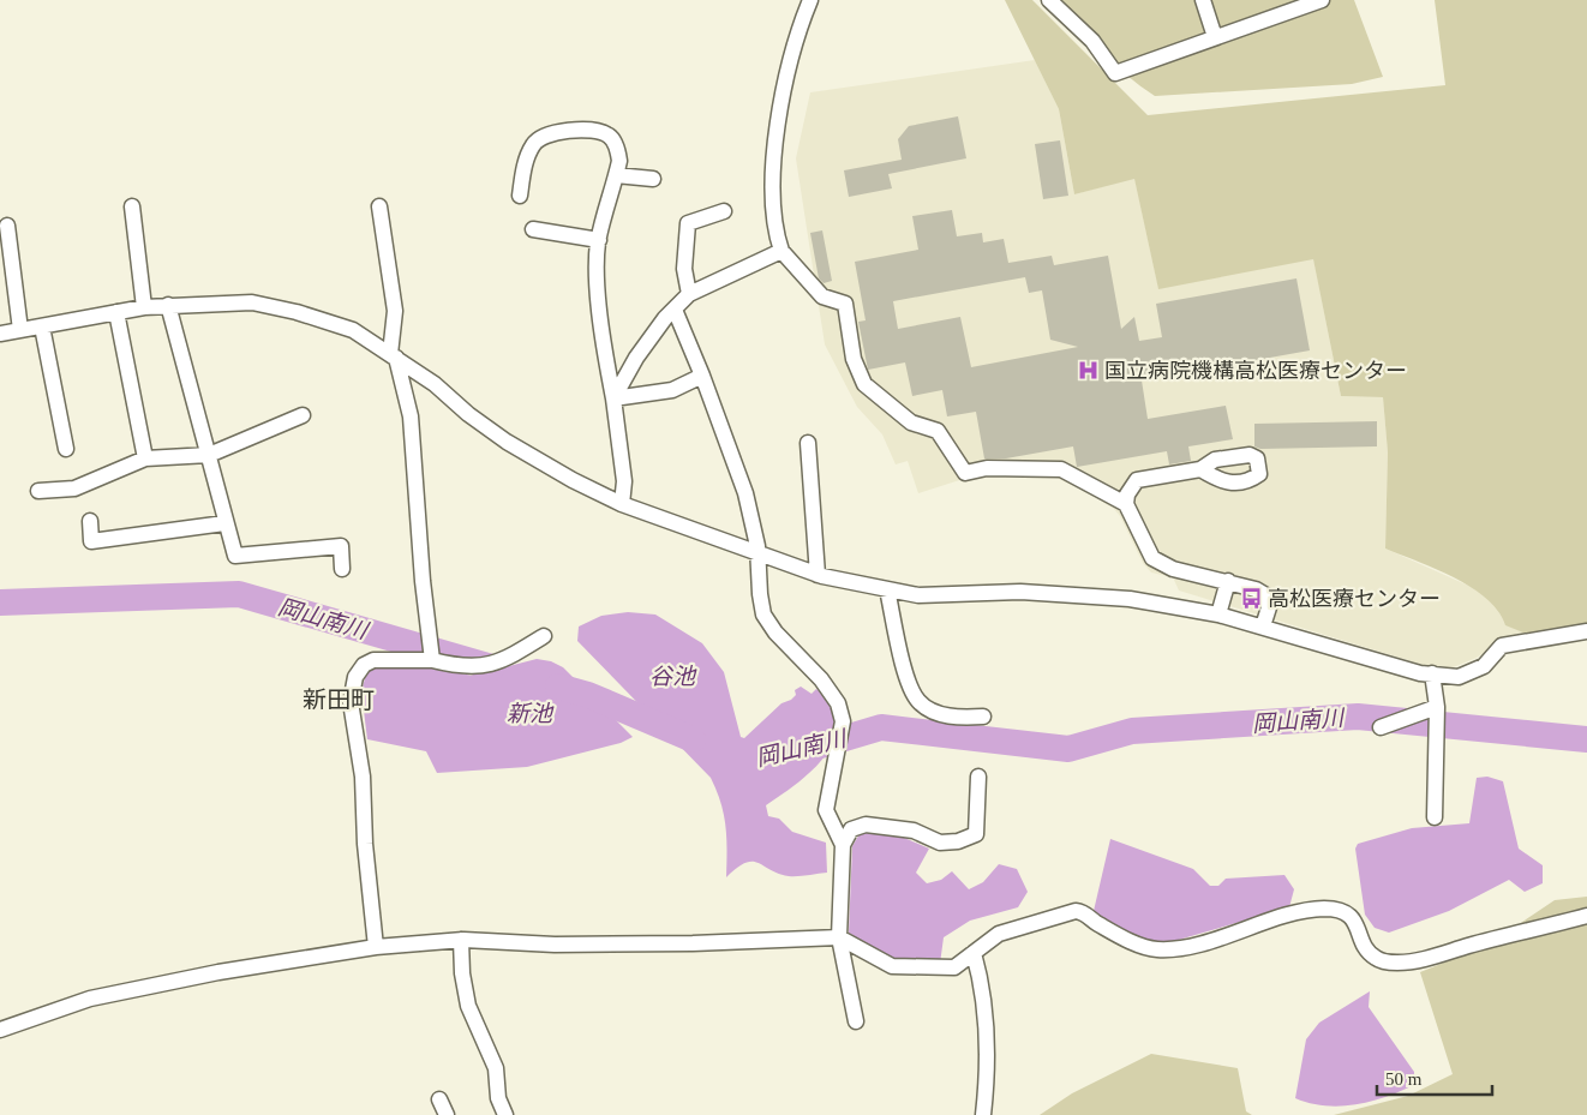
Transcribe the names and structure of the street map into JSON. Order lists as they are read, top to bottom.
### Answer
{
  "districts": ["新田町"],
  "water": ["岡山南川", "谷池", "新池"],
  "places": {
    "hospital": ["国立病院機構高松医療センター"],
    "bus stop": ["高松医療センター"]
  },
  "scale_bar": "50 m"
}
